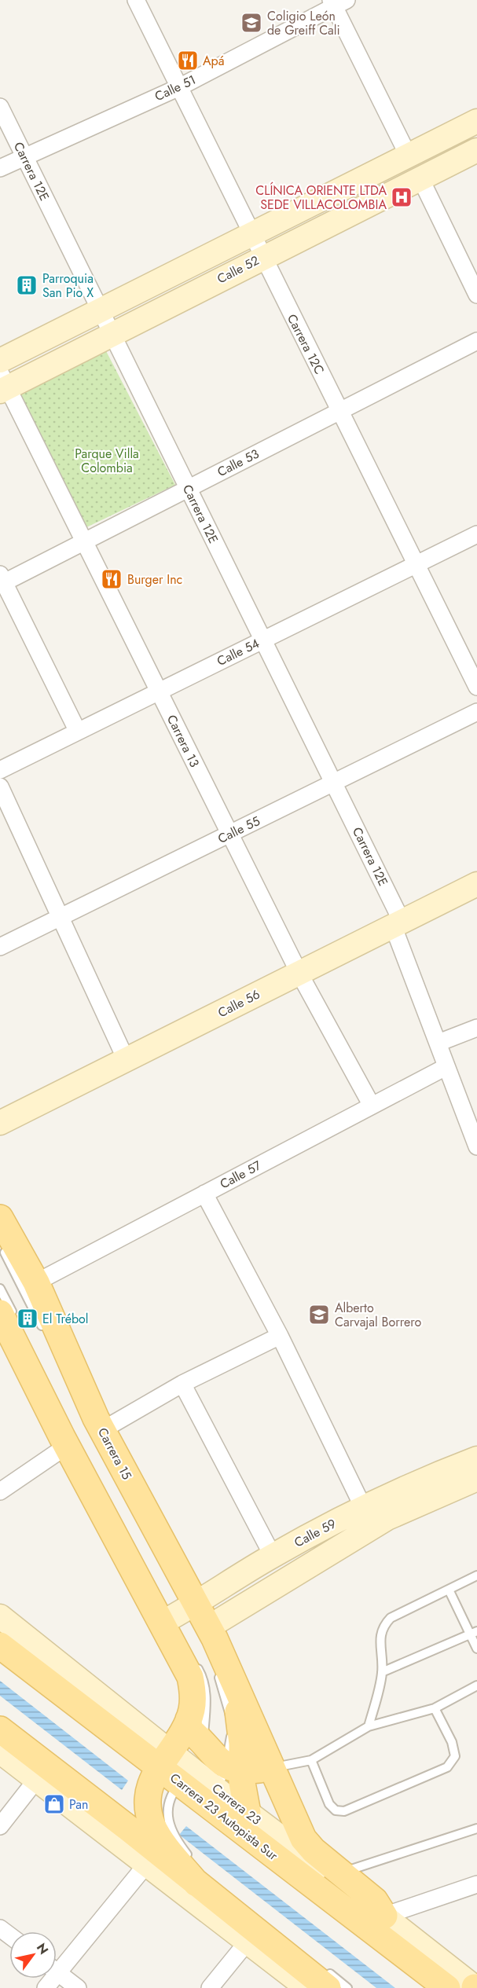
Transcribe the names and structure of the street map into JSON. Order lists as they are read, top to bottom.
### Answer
{
  "streets": {
    "main road": ["Carrera 15", "Carrera 23 Autopista Sur"],
    "street": [
      "Calle 51",
      "Carrera 12E",
      "Calle 52",
      "Carrera 12C",
      "Calle 53",
      "Calle 54",
      "Carrera 13",
      "Calle 55",
      "Calle 56",
      "Calle 57",
      "Calle 59",
      "Carrera 23"
    ]
  },
  "crossings": [
    ["Calle 51", "Carrera 12E"],
    ["Calle 51", "Carrera 12C"],
    ["Carrera 12E", "Calle 52"],
    ["Carrera 12E", "Calle 53"],
    ["Carrera 12E", "Calle 54"],
    ["Carrera 12E", "Calle 55"],
    ["Carrera 12E", "Calle 56"],
    ["Carrera 12E", "Calle 57"],
    ["Calle 52", "Carrera 12C"],
    ["Calle 52", "Carrera 13"],
    ["Carrera 12C", "Calle 53"],
    ["Carrera 12C", "Calle 54"],
    ["Calle 53", "Carrera 13"],
    ["Calle 54", "Carrera 13"],
    ["Carrera 13", "Calle 55"],
    ["Carrera 13", "Calle 56"],
    ["Carrera 13", "Calle 57"],
    ["Calle 57", "Carrera 15"],
    ["Carrera 15", "Calle 59"],
    ["Carrera 15", "Carrera 23 Autopista Sur"]
  ],
  "parks": ["Parque Villa Colombia"],
  "places": {
    "school or university": ["Coligio León de Greiff Cali", "Alberto Carvajal Borrero"],
    "restaurant": ["Apá", "Burger Inc"],
    "hospital": ["CLÍNICA ORIENTE LTDA SEDE VILLACOLOMBIA"],
    "building": ["Parroquia San Pio X", "El Trébol"],
    "shop": ["Pan"]
  },
  "north": "top right"
}
